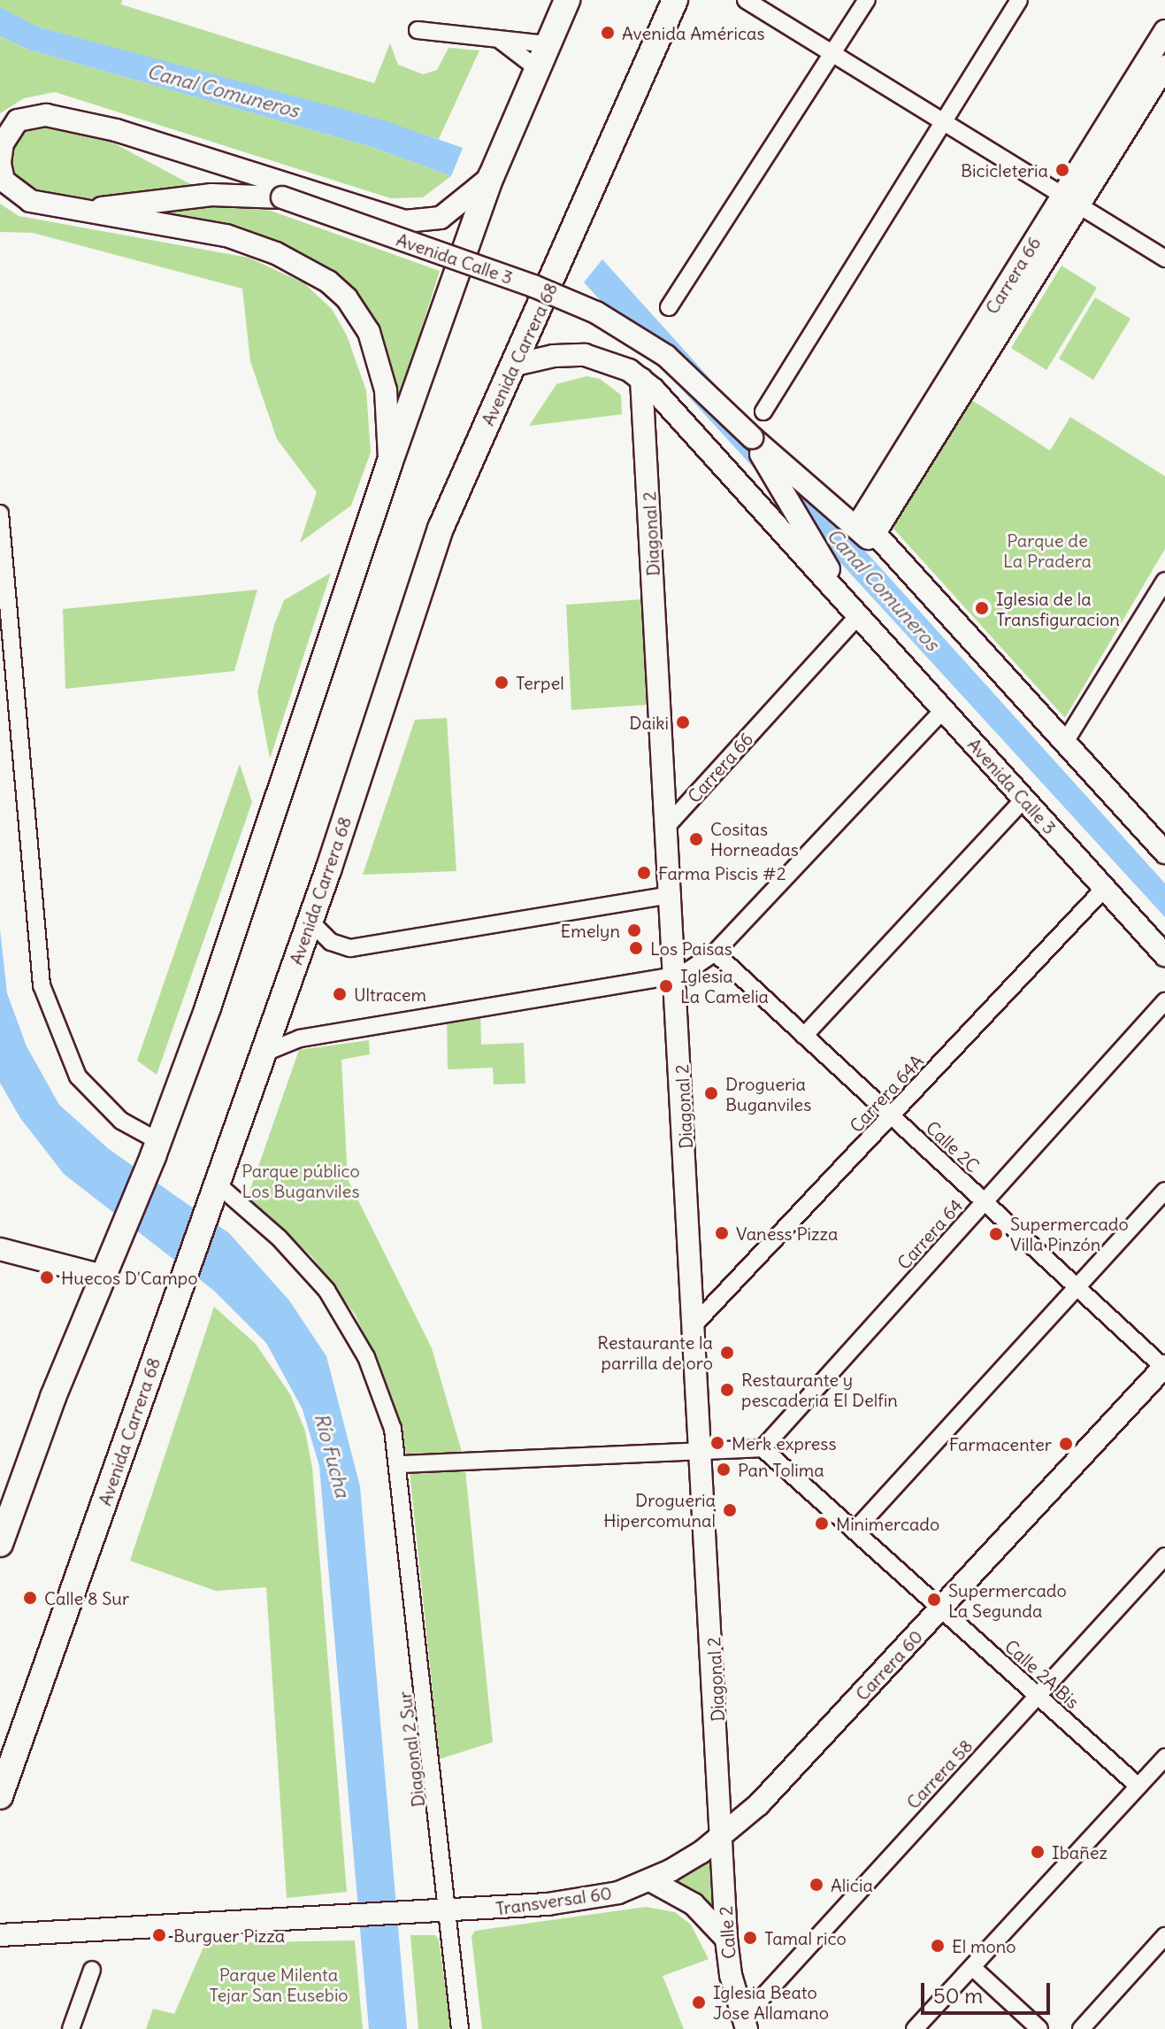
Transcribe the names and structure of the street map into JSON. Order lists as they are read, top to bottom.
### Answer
{
  "streets": {
    "main road": ["Avenida Carrera 68"],
    "street": [
      "Avenida Calle 3",
      "Carrera 66",
      "Diagonal 2",
      "Carrera 64A",
      "Calle 2C",
      "Carrera 64",
      "Carrera 60",
      "Calle 2A Bis",
      "Diagonal 2 Sur",
      "Carrera 58",
      "Transversal 60",
      "Calle 2"
    ]
  },
  "crossings": [
    ["Avenida Calle 3", "Carrera 66"],
    ["Avenida Calle 3", "Avenida Carrera 68"],
    ["Avenida Calle 3", "Diagonal 2"],
    ["Avenida Calle 3", "Carrera 64A"],
    ["Carrera 66", "Diagonal 2"],
    ["Avenida Carrera 68", "Diagonal 2 Sur"],
    ["Diagonal 2", "Carrera 64A"],
    ["Diagonal 2", "Carrera 60"],
    ["Diagonal 2", "Transversal 60"],
    ["Diagonal 2", "Calle 2"],
    ["Carrera 64A", "Calle 2C"],
    ["Calle 2C", "Carrera 64"],
    ["Calle 2C", "Carrera 60"],
    ["Carrera 64", "Calle 2A Bis"],
    ["Carrera 60", "Calle 2A Bis"],
    ["Carrera 60", "Transversal 60"],
    ["Carrera 60", "Calle 2"],
    ["Calle 2A Bis", "Carrera 58"],
    ["Diagonal 2 Sur", "Transversal 60"],
    ["Carrera 58", "Calle 2"],
    ["Transversal 60", "Calle 2"]
  ],
  "water": ["Canal Comuneros", "Río Fucha"],
  "parks": ["Parque de La Pradera", "Parque público Los Buganviles", "Parque Milenta Tejar San Eusebio"],
  "places": [
    "Avenida Américas",
    "Bicicleteria",
    "Iglesia de la Transfiguracion",
    "Terpel",
    "Daiki",
    "Cositas Horneadas",
    "Farma Piscis #2",
    "Emelyn",
    "Los Paisas",
    "Iglesia La Camelia",
    "Ultracem",
    "Drogueria Buganviles",
    "Vaness Pizza",
    "Supermercado Villa Pinzón",
    "Huecos D'Campo",
    "Restaurante la parrilla de oro",
    "Restaurante y pescaderia El Delfin",
    "Merk express",
    "Farmacenter",
    "Pan Tolima",
    "Drogueria Hipercomunal",
    "Minimercado",
    "Calle 8 Sur",
    "Supermercado La Segunda",
    "Ibañez",
    "Alicia",
    "Burguer Pizza",
    "Tamal rico",
    "El mono",
    "Iglesia Beato Jose Allamano"
  ],
  "scale_bar": "50 m"
}
